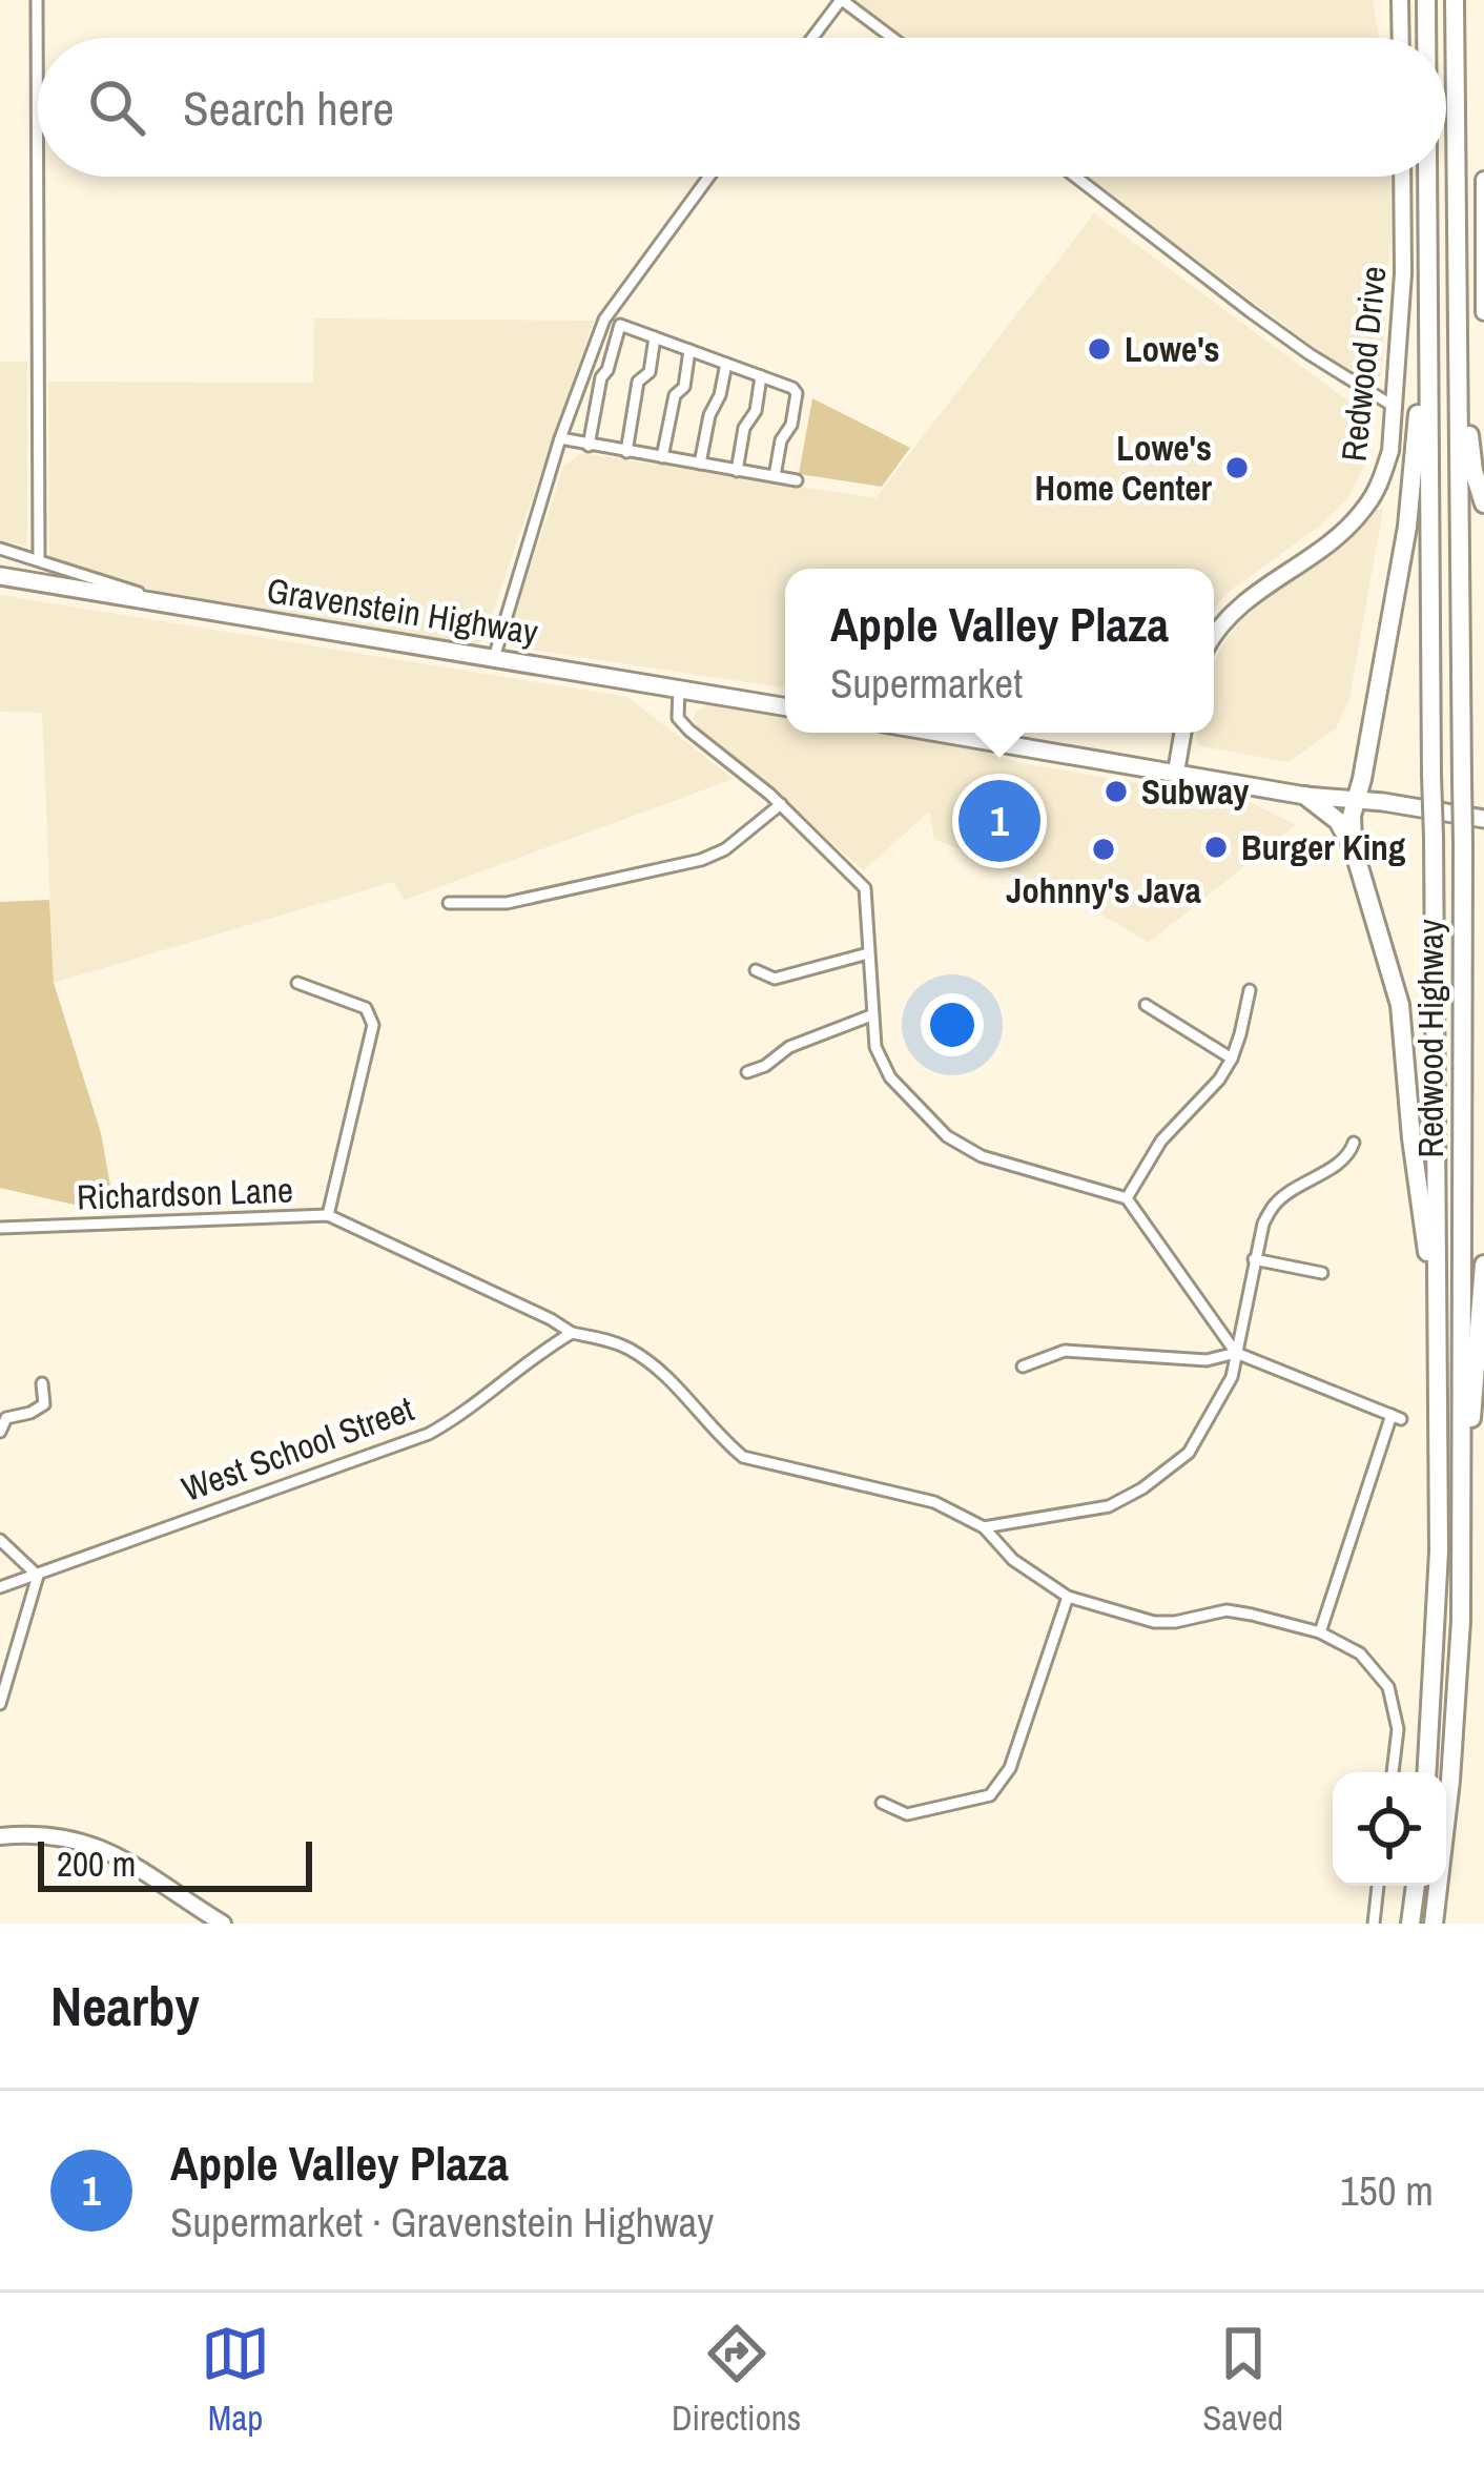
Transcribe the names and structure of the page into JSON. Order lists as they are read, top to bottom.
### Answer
{
  "streets": {
    "highway": ["Redwood Highway"],
    "main road": ["Redwood Drive", "Gravenstein Highway"],
    "street": ["Richardson Lane", "West School Street"]
  },
  "crossings": [
    ["Richardson Lane", "West School Street"]
  ],
  "places": [
    "Lowe's",
    "Lowe's Home Center",
    "Subway",
    "Burger King",
    "Johnny's Java"
  ],
  "scale_bar": "200 m",
  "page": {
    "search": "Search here",
    "popup": ["Apple Valley Plaza", "Supermarket"],
    "pins": "1",
    "scale": "200 m",
    "heading": "Nearby",
    "list": [
      {
        "mark": "1",
        "name": "Apple Valley Plaza",
        "note": "Supermarket · Gravenstein Highway",
        "value": "150 m"
      }
    ],
    "nav": ["Map", "Directions", "Saved"]
  }
}
